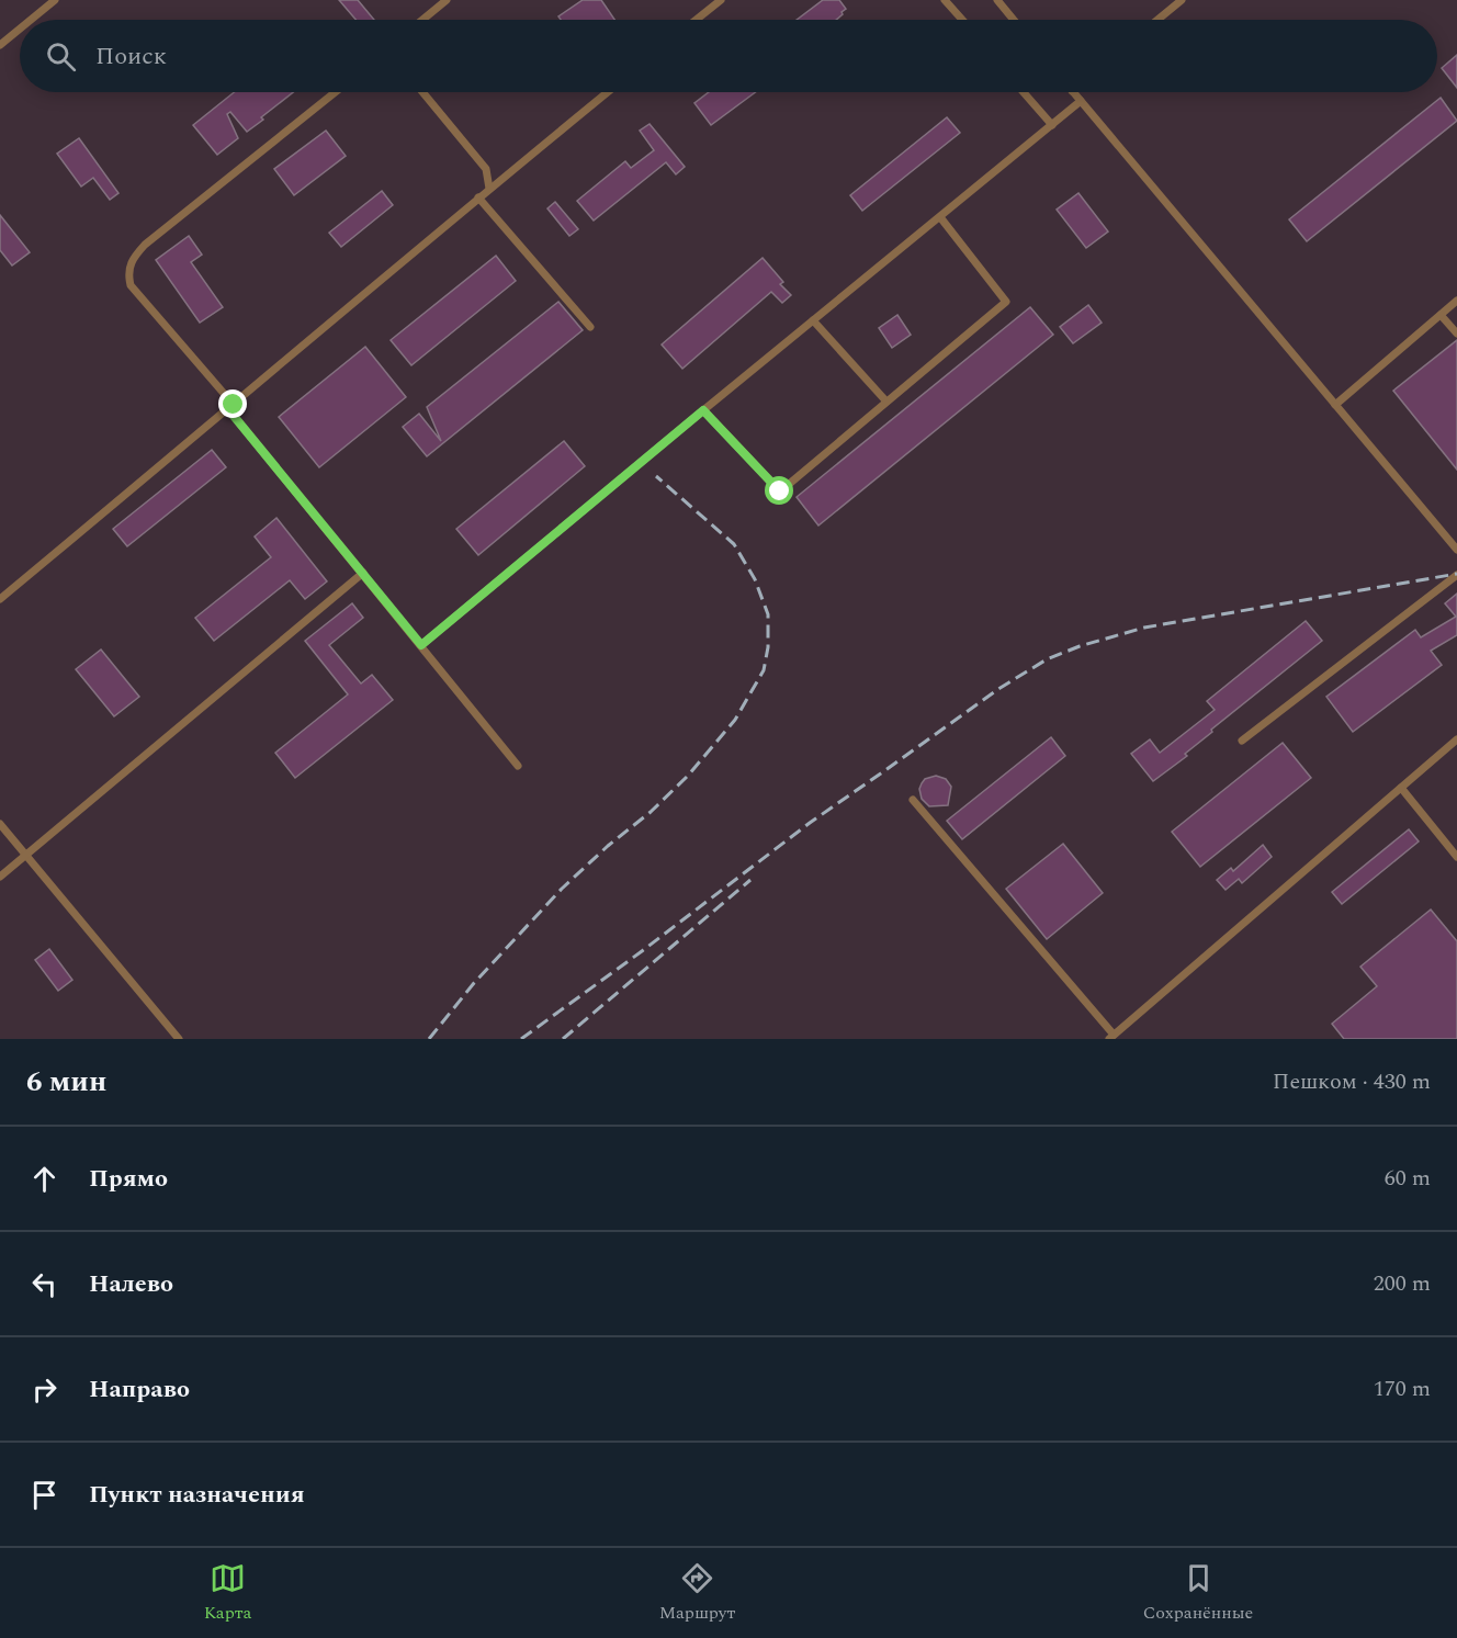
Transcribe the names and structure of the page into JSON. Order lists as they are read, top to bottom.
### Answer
{
  "page": {
    "search": "Поиск",
    "heading": ["6 мин", "Пешком · 430 m"],
    "list": [
      ["Прямо", "60 m"],
      ["Налево", "200 m"],
      ["Направо", "170 m"],
      "Пункт назначения"
    ],
    "nav": ["Карта", "Маршрут", "Сохранённые"]
  }
}
